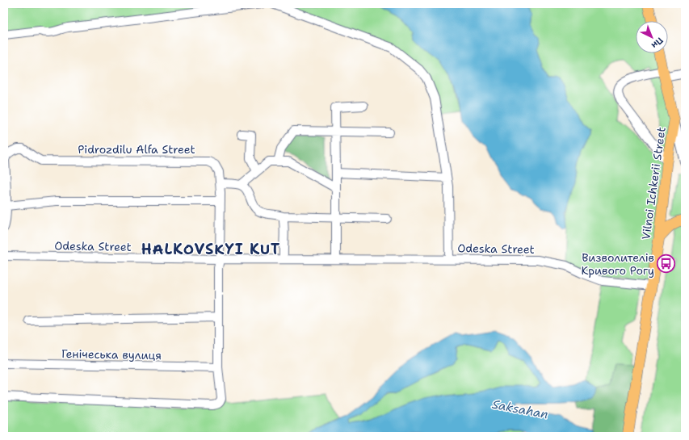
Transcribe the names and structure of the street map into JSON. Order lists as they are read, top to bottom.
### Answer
{
  "streets": {
    "main road": ["Vilnoi Ichkerii Street"],
    "street": ["Pidrozdilu Alfa Street", "Odeska Street", "Генічеська вулиця"]
  },
  "crossings": [
    ["Pidrozdilu Alfa Street", "Odeska Street"],
    ["Pidrozdilu Alfa Street", "Генічеська вулиця"],
    ["Vilnoi Ichkerii Street", "Odeska Street"]
  ],
  "districts": ["HALKOVSKYI KUT"],
  "water": ["Saksahan"],
  "places": {
    "bus stop": ["Визволителів Кривого Рогу"]
  },
  "north": "bottom right"
}
